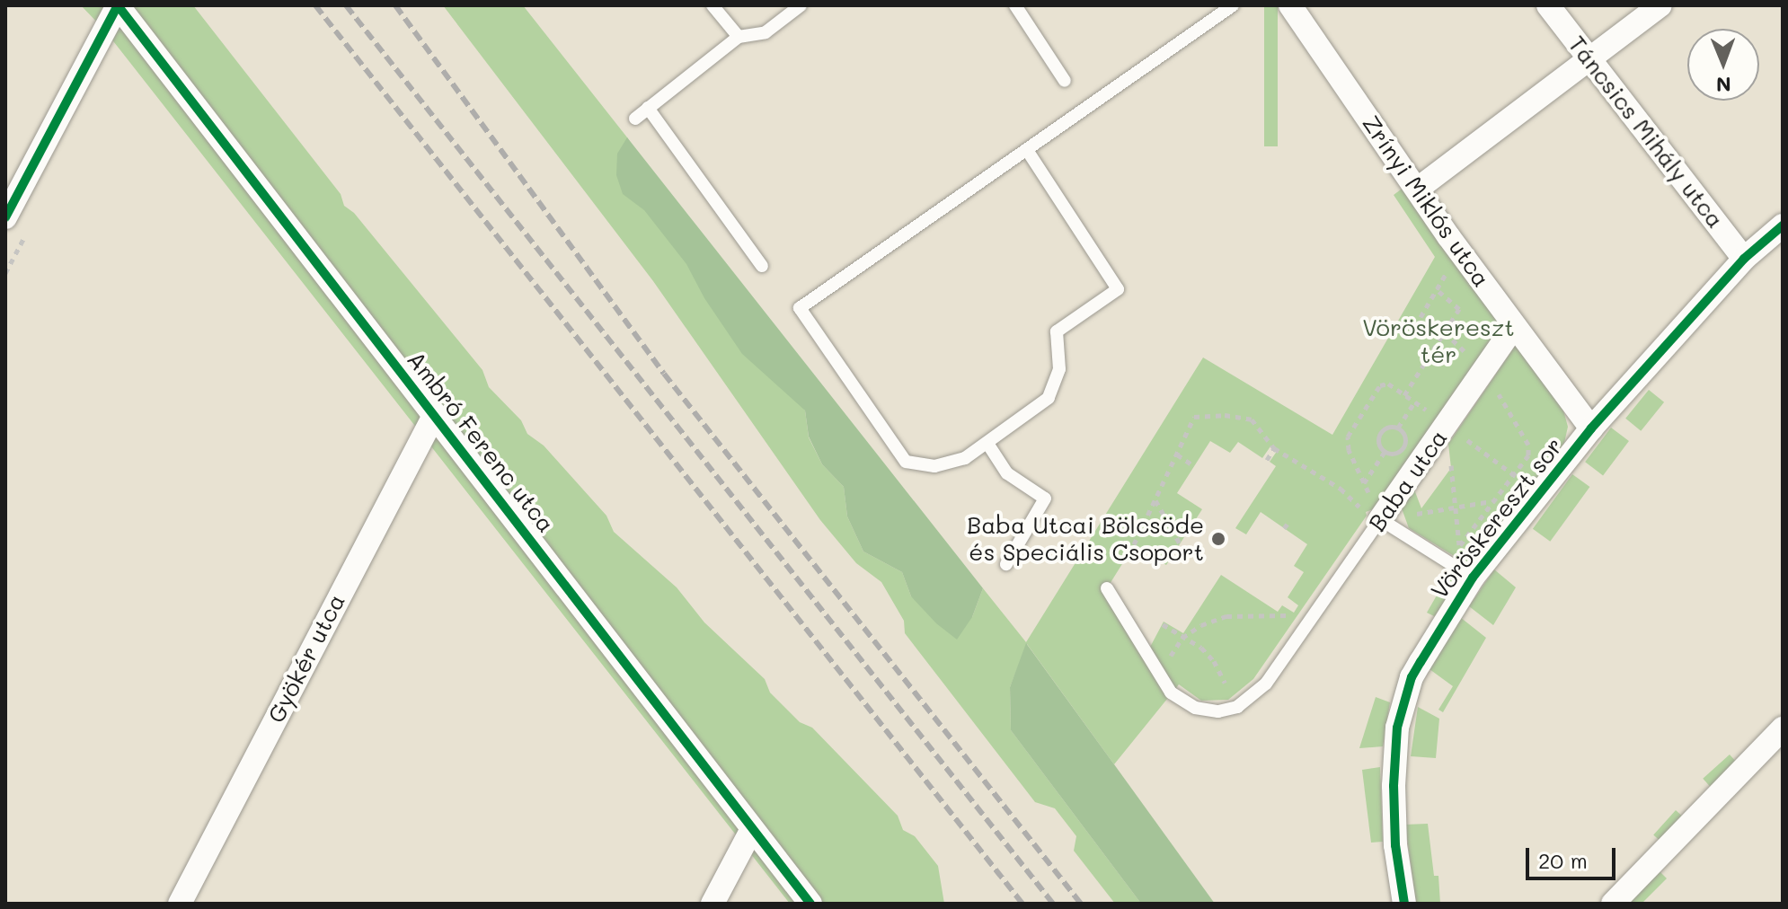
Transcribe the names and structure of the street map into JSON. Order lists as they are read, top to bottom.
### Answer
{
  "streets": {
    "street": [
      "Táncsics Mihály utca",
      "Zrínyi Miklós utca",
      "Ambró Ferenc utca",
      "Baba utca",
      "Vöröskereszt sor",
      "Gyökér utca"
    ]
  },
  "crossings": [
    ["Táncsics Mihály utca", "Vöröskereszt sor"],
    ["Zrínyi Miklós utca", "Baba utca"],
    ["Zrínyi Miklós utca", "Vöröskereszt sor"],
    ["Ambró Ferenc utca", "Gyökér utca"]
  ],
  "parks": ["Vöröskereszt tér"],
  "places": ["Baba Utcai Bölcsöde és Speciális Csoport"],
  "scale_bar": "20 m",
  "north": "bottom"
}
